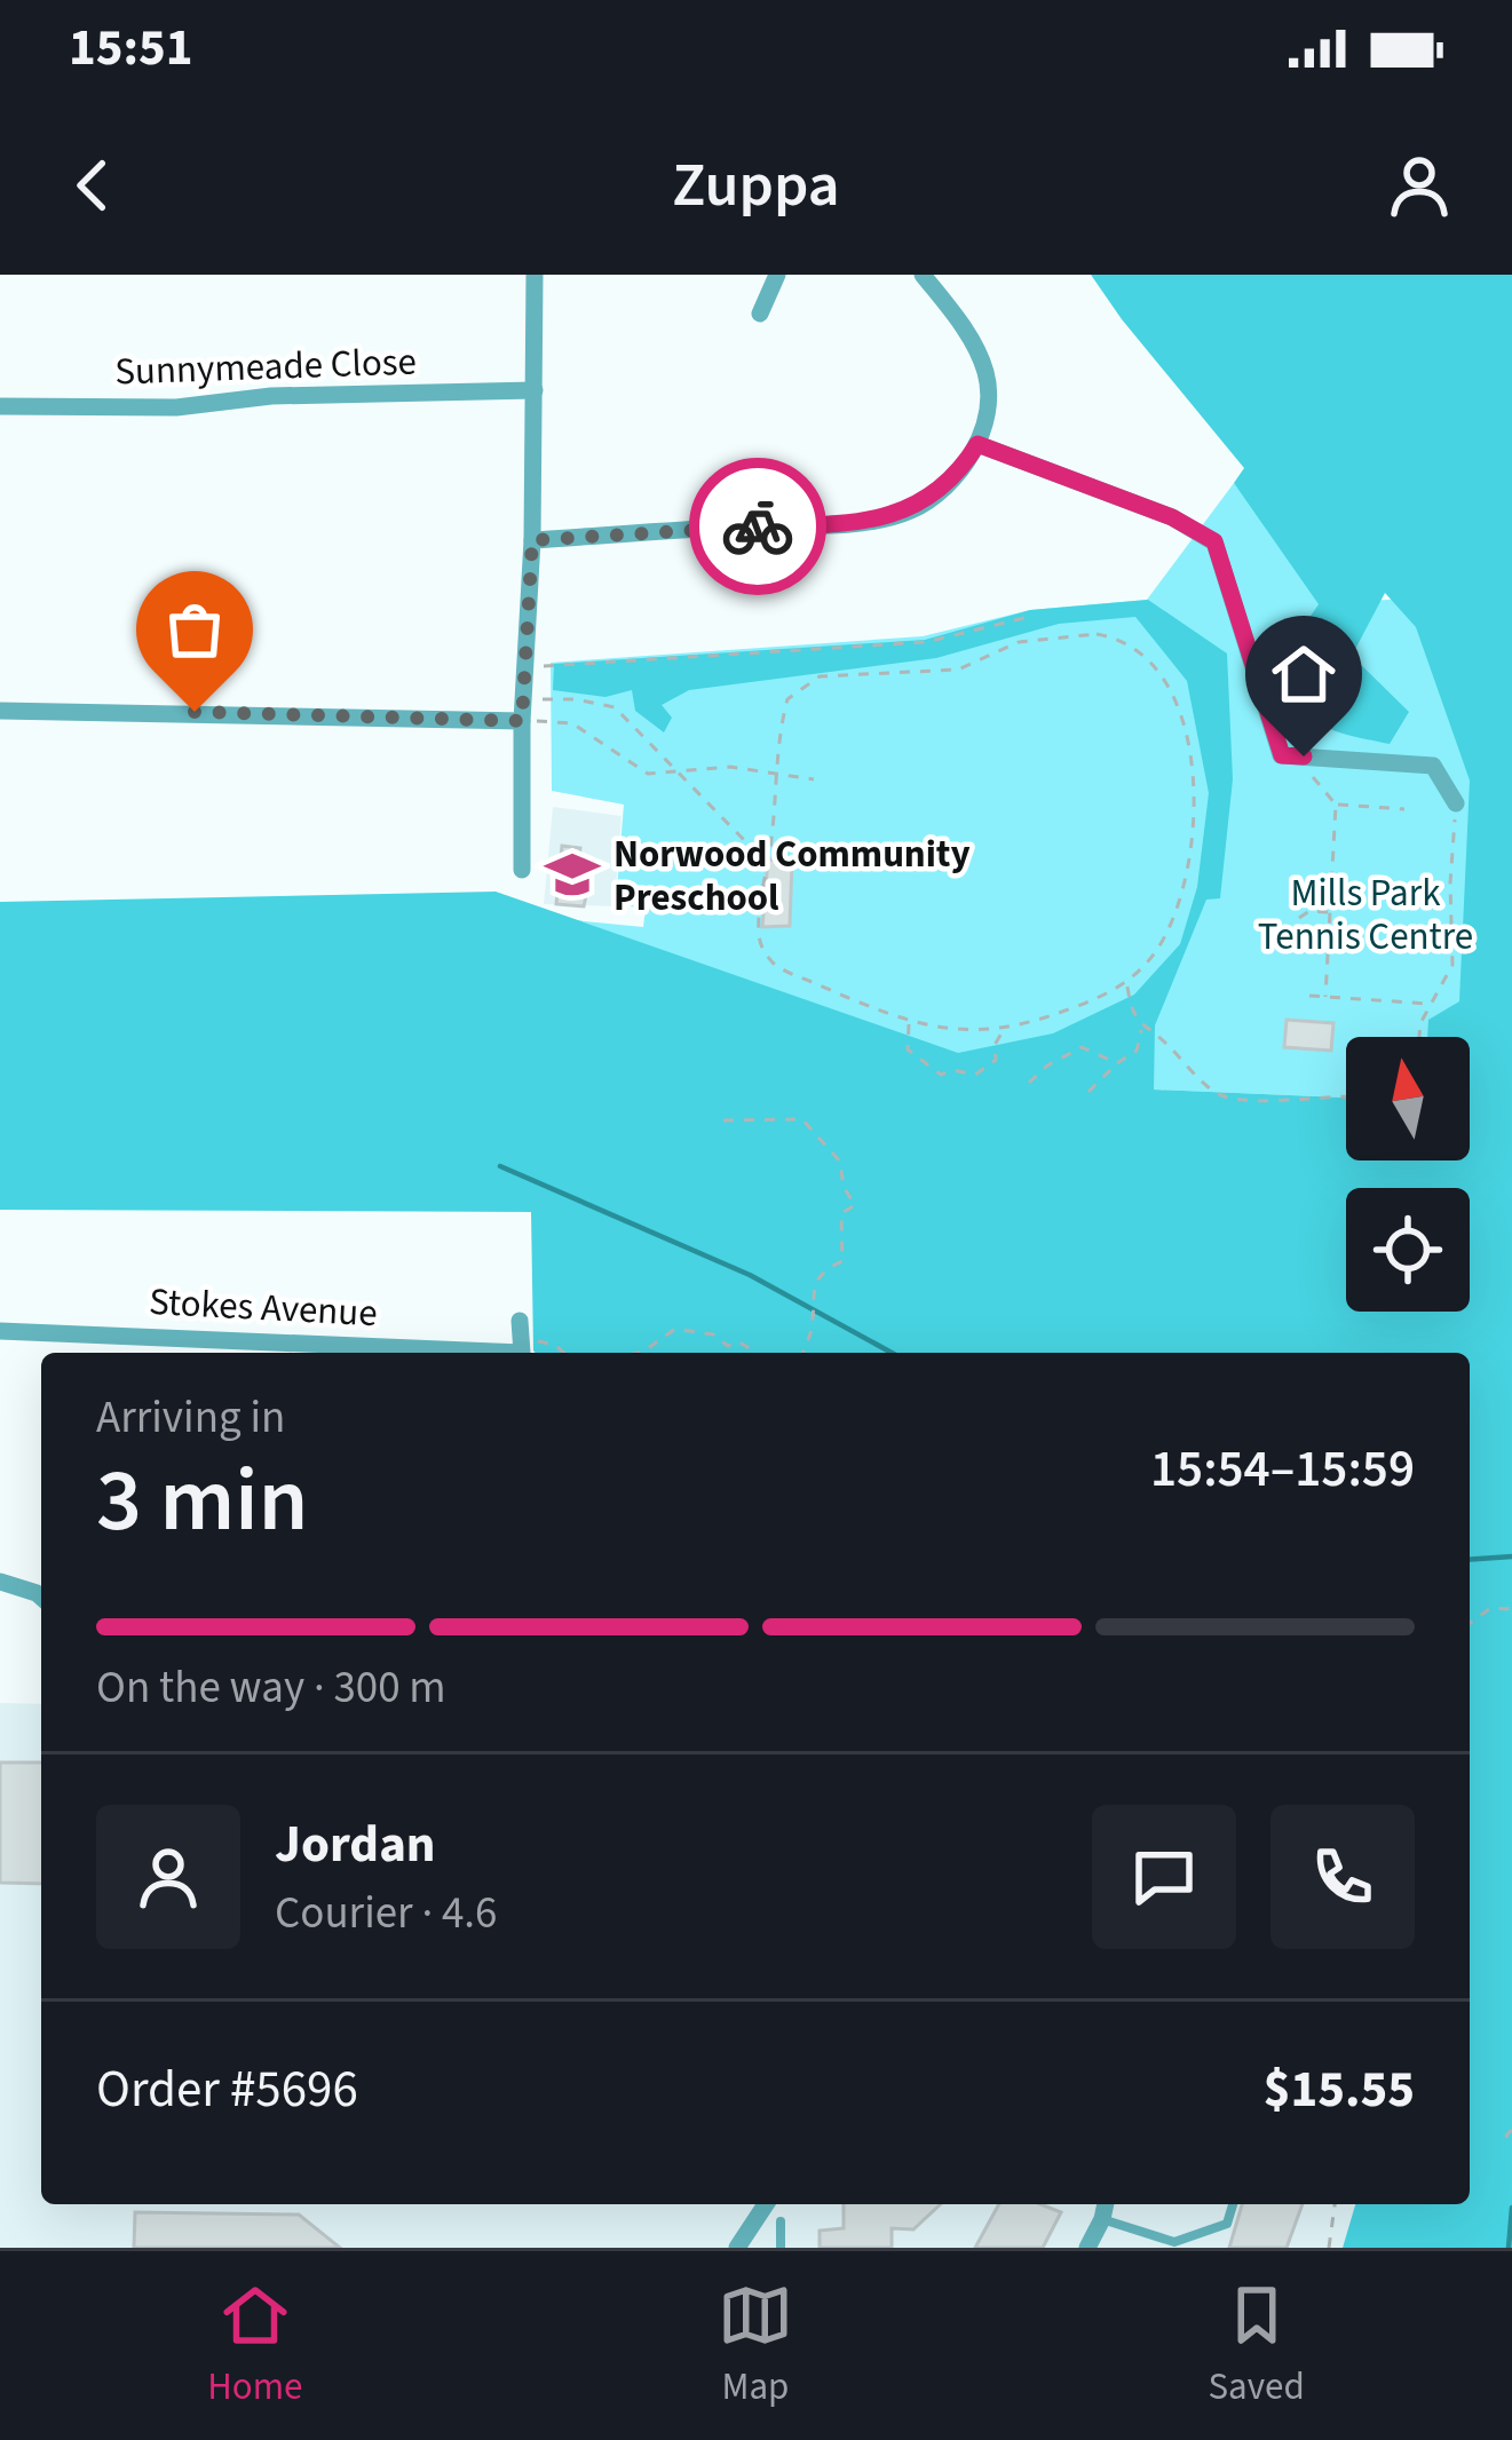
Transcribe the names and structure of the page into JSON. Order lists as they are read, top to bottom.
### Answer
{
  "streets": {
    "street": ["Sunnymeade Close", "Stokes Avenue"]
  },
  "parks": ["Mills Park Tennis Centre"],
  "places": {
    "school or university": ["Norwood Community Preschool"]
  },
  "north": "top",
  "page": {
    "status": "15:51",
    "header": "Zuppa",
    "heading": ["3 min", "Arriving in", "15:54–15:59"],
    "panel": [
      "Jordan",
      "Courier · 4.6",
      "Order #5696",
      "$15.55"
    ],
    "bar": "On the way · 300 m",
    "tabs": ["Home", "Map", "Saved"]
  }
}
